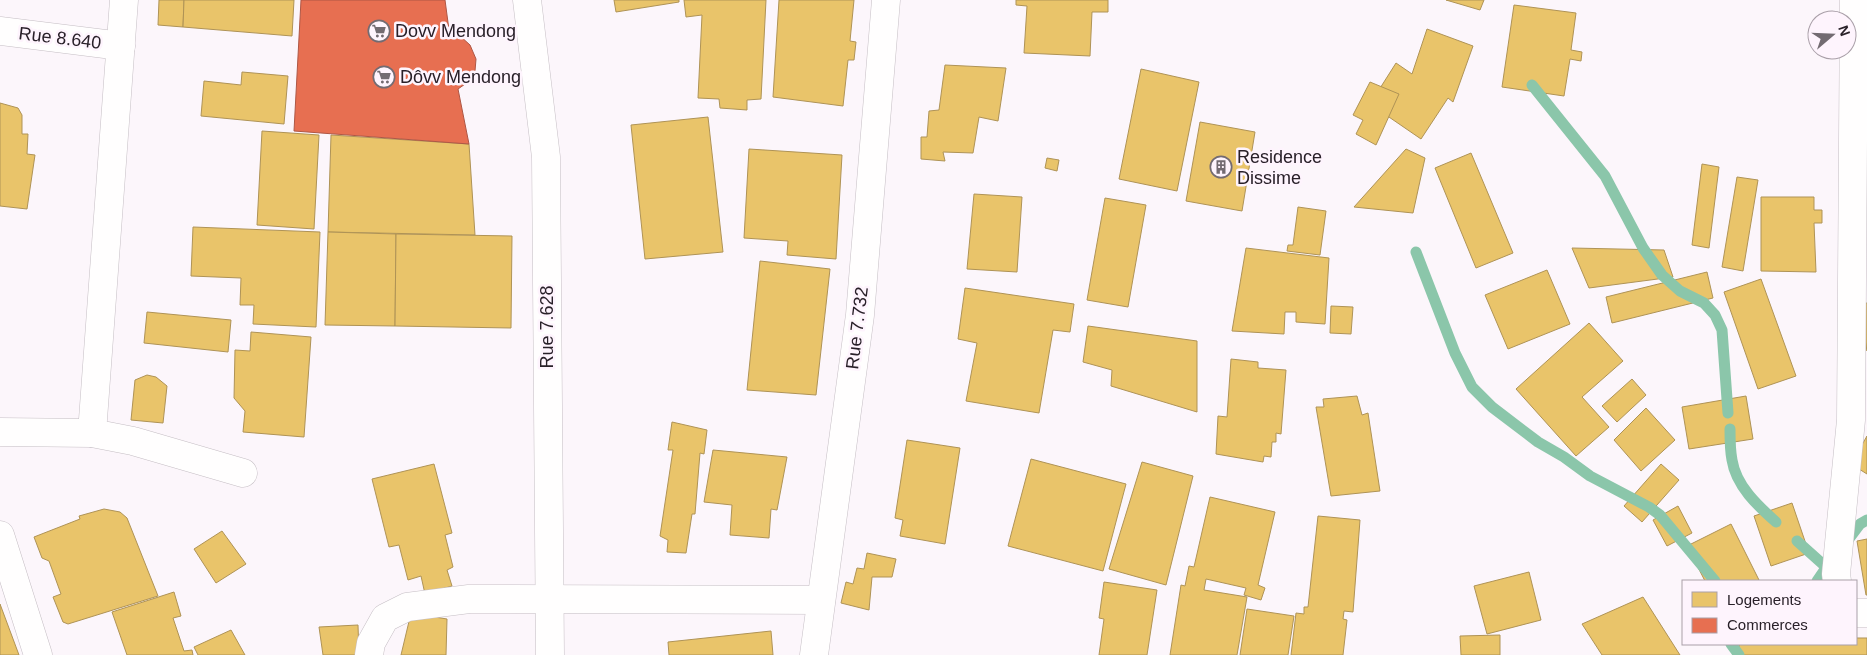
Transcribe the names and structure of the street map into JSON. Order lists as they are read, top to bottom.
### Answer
{
  "streets": {
    "street": ["Rue 8.640", "Rue 7.628", "Rue 7.732"]
  },
  "places": {
    "supermarket": ["Dovv Mendong", "Dôvv Mendong"],
    "building": ["Residence Dissime"]
  },
  "legend": ["Logements", "Commerces"],
  "north": "right"
}
